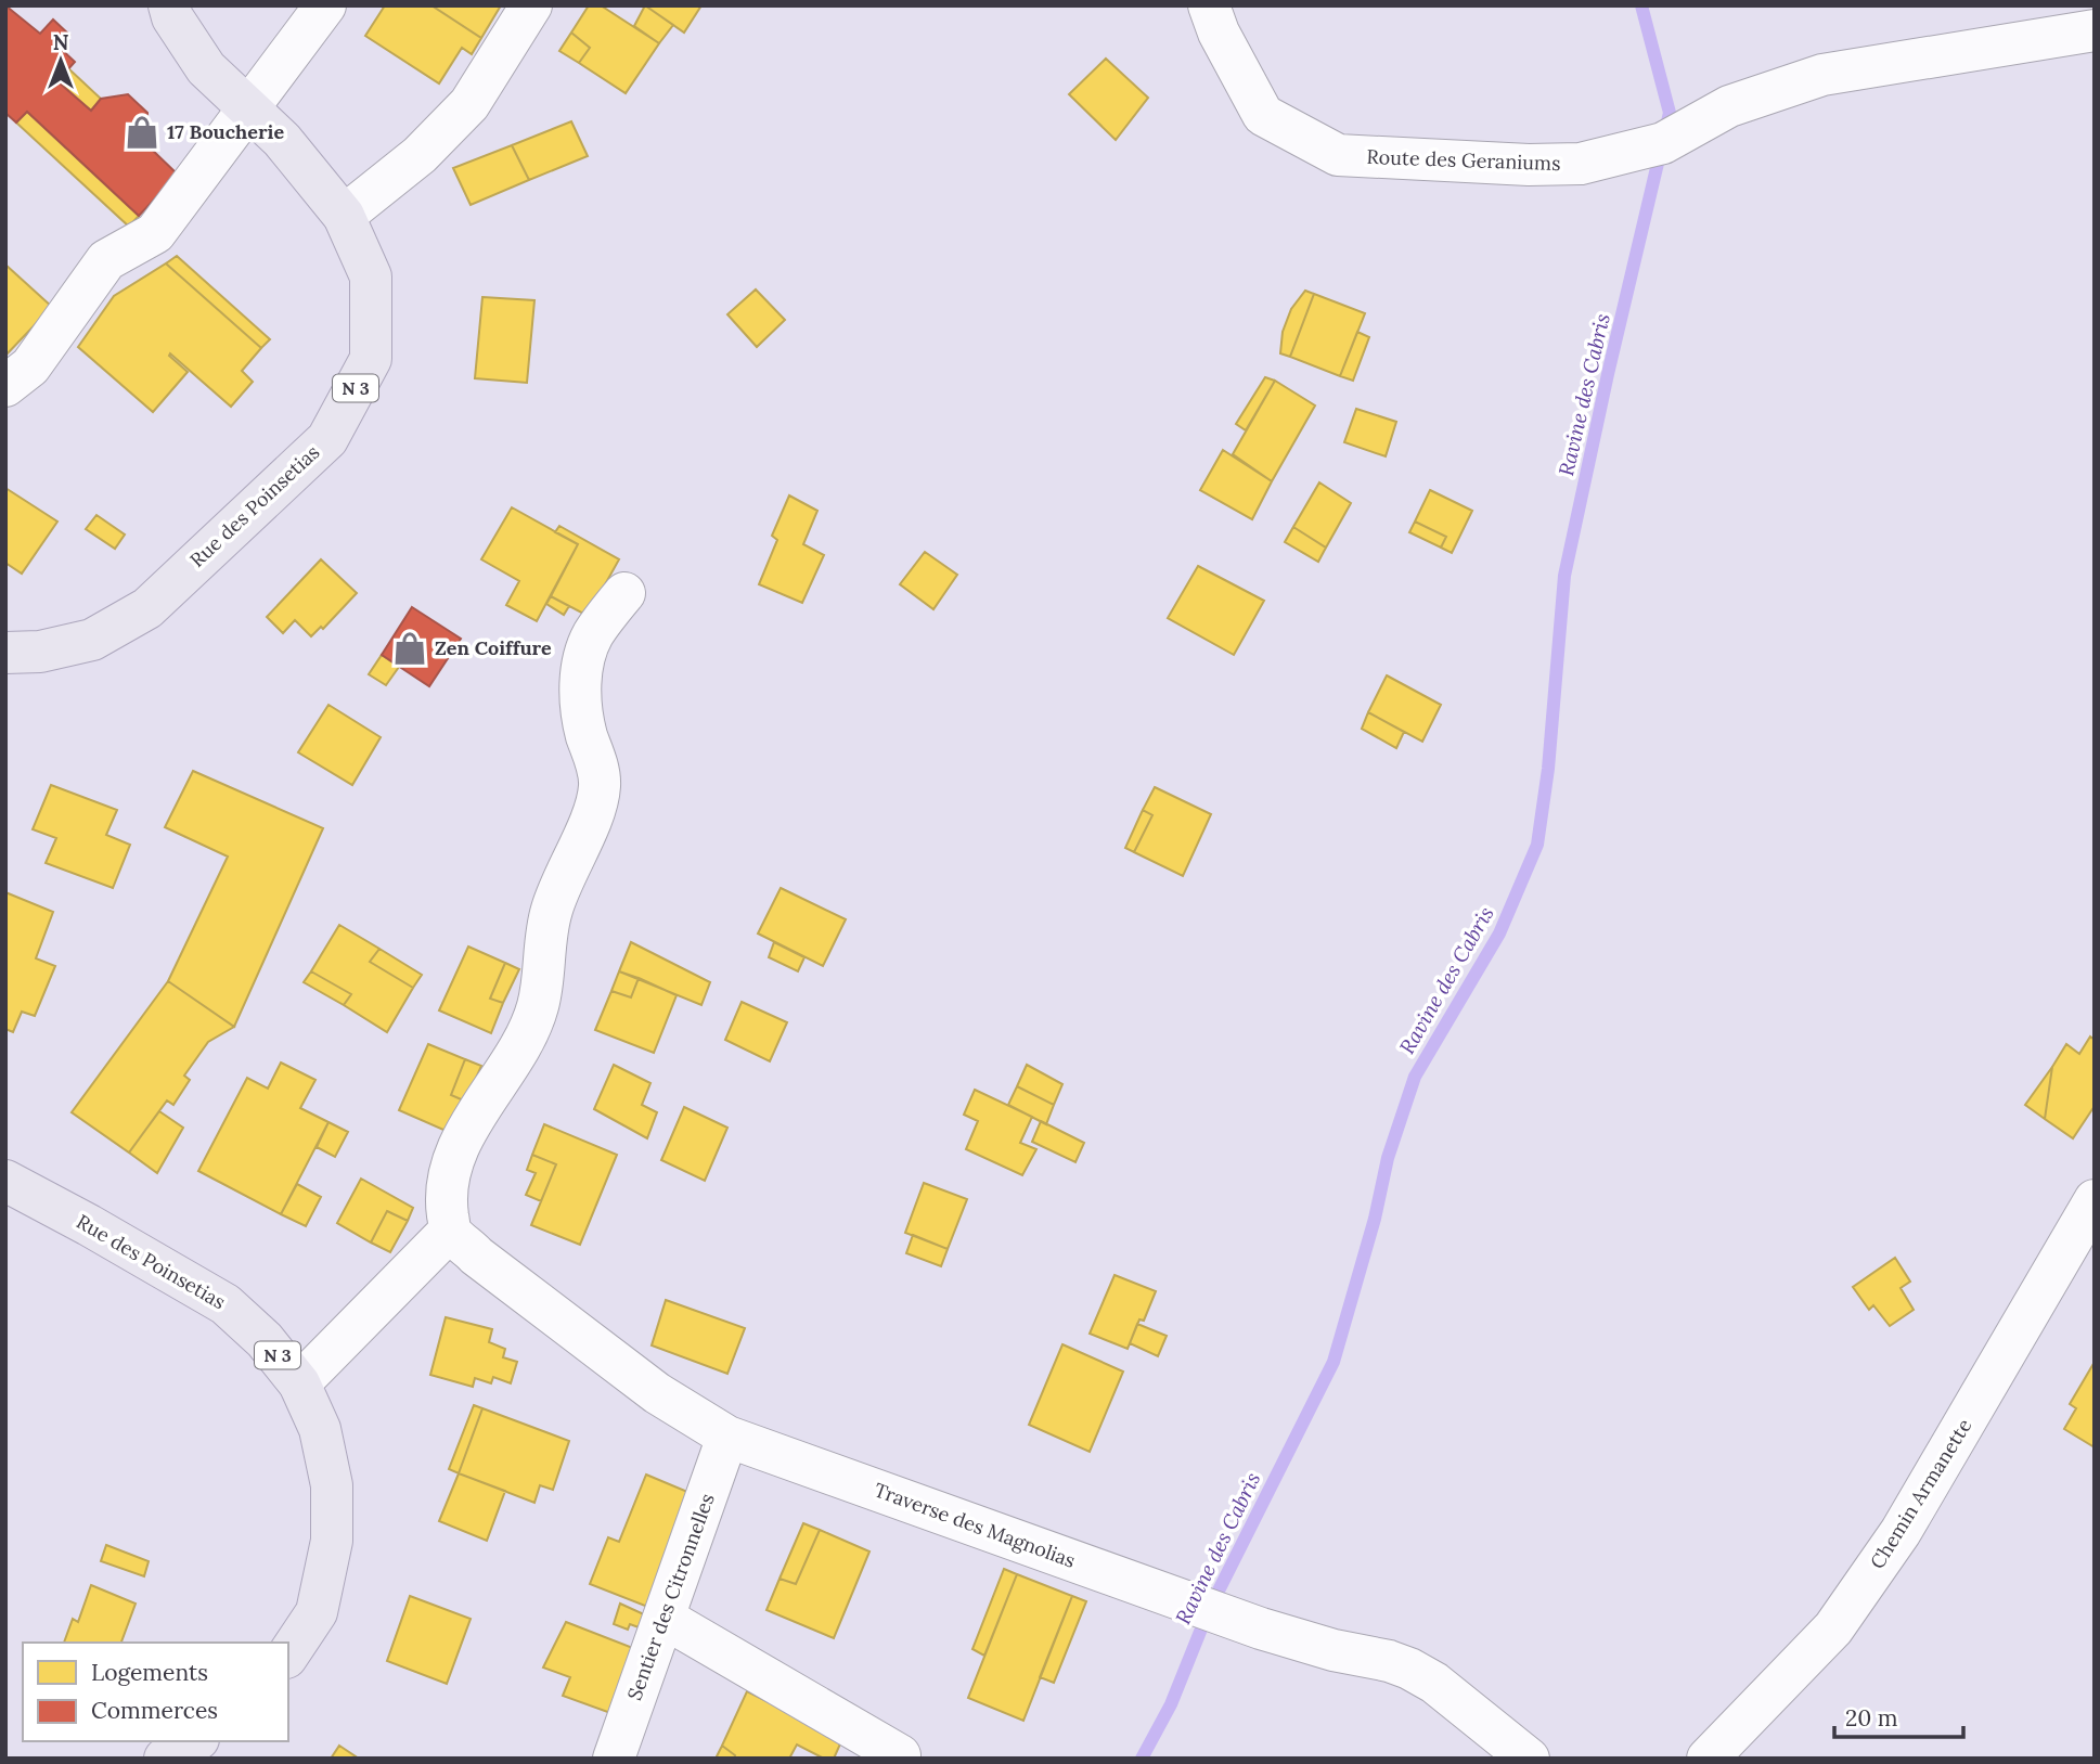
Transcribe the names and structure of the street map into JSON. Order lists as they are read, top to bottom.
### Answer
{
  "streets": {
    "main road": ["N 3", "Rue des Poinsetias"],
    "street": [
      "Route des Geraniums",
      "Chemin Armanette",
      "Traverse des Magnolias",
      "Sentier des Citronnelles"
    ]
  },
  "crossings": [
    ["Traverse des Magnolias", "Sentier des Citronnelles"]
  ],
  "water": ["Ravine des Cabris"],
  "places": {
    "shop": ["17 Boucherie", "Zen Coiffure"]
  },
  "legend": ["Logements", "Commerces"],
  "scale_bar": "20 m",
  "north": "top"
}
